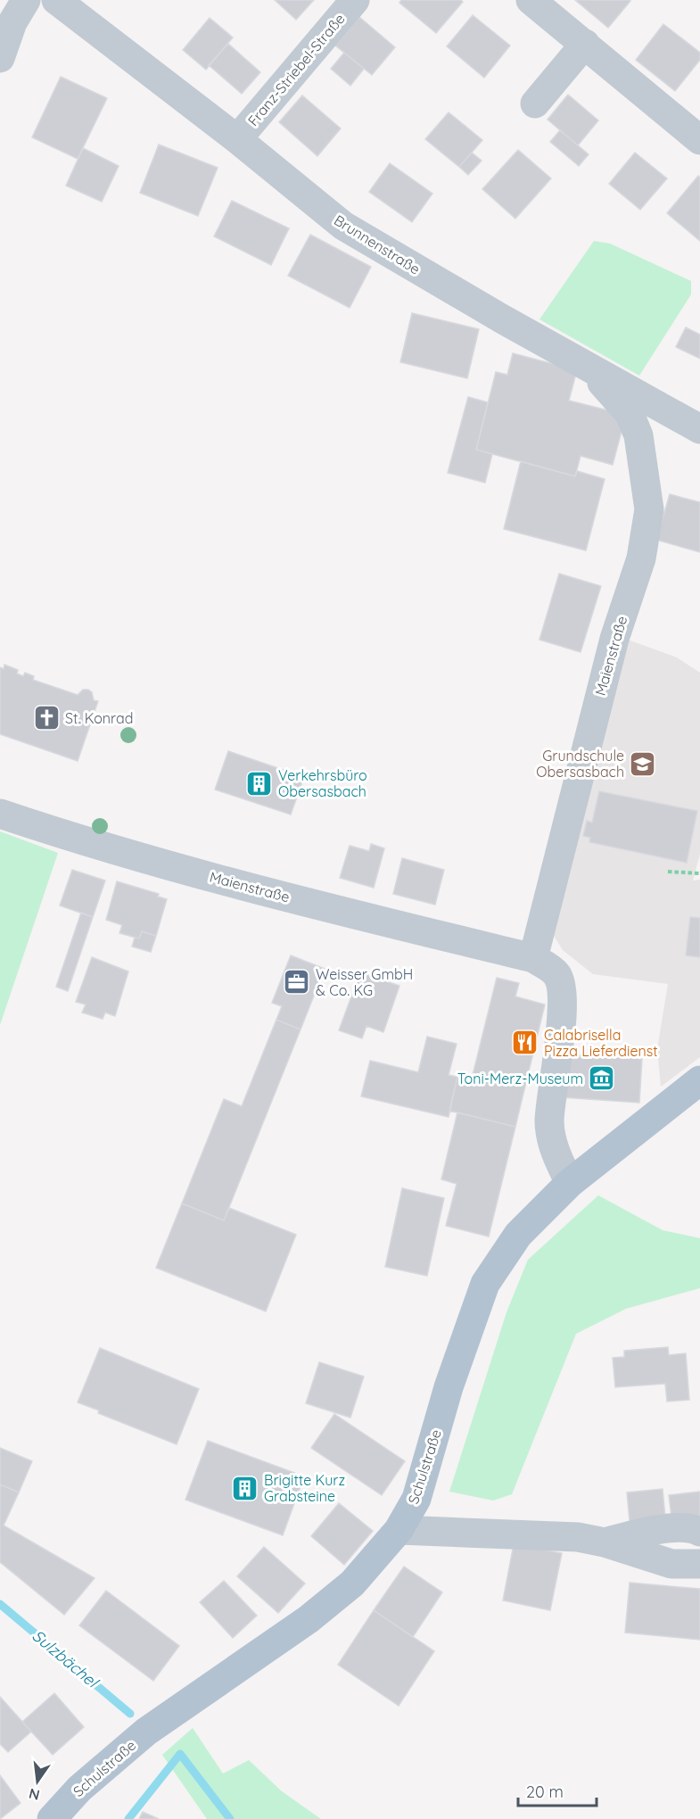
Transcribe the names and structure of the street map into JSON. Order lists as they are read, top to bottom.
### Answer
{
  "streets": {
    "main road": ["Schulstraße"],
    "street": ["Franz-Striebel-Straße", "Brunnenstraße", "Maienstraße"]
  },
  "crossings": [
    ["Franz-Striebel-Straße", "Brunnenstraße"],
    ["Brunnenstraße", "Maienstraße"],
    ["Maienstraße", "Schulstraße"]
  ],
  "water": ["Sulzbächel"],
  "places": {
    "church": ["St. Konrad"],
    "school or university": ["Grundschule Obersasbach"],
    "building": ["Verkehrsbüro Obersasbach", "Brigitte Kurz Grabsteine"],
    "office": ["Weisser GmbH & Co. KG"],
    "restaurant": ["Calabrisella Pizza Lieferdienst"],
    "museum": ["Toni-Merz-Museum"]
  },
  "scale_bar": "20 m",
  "north": "bottom"
}
